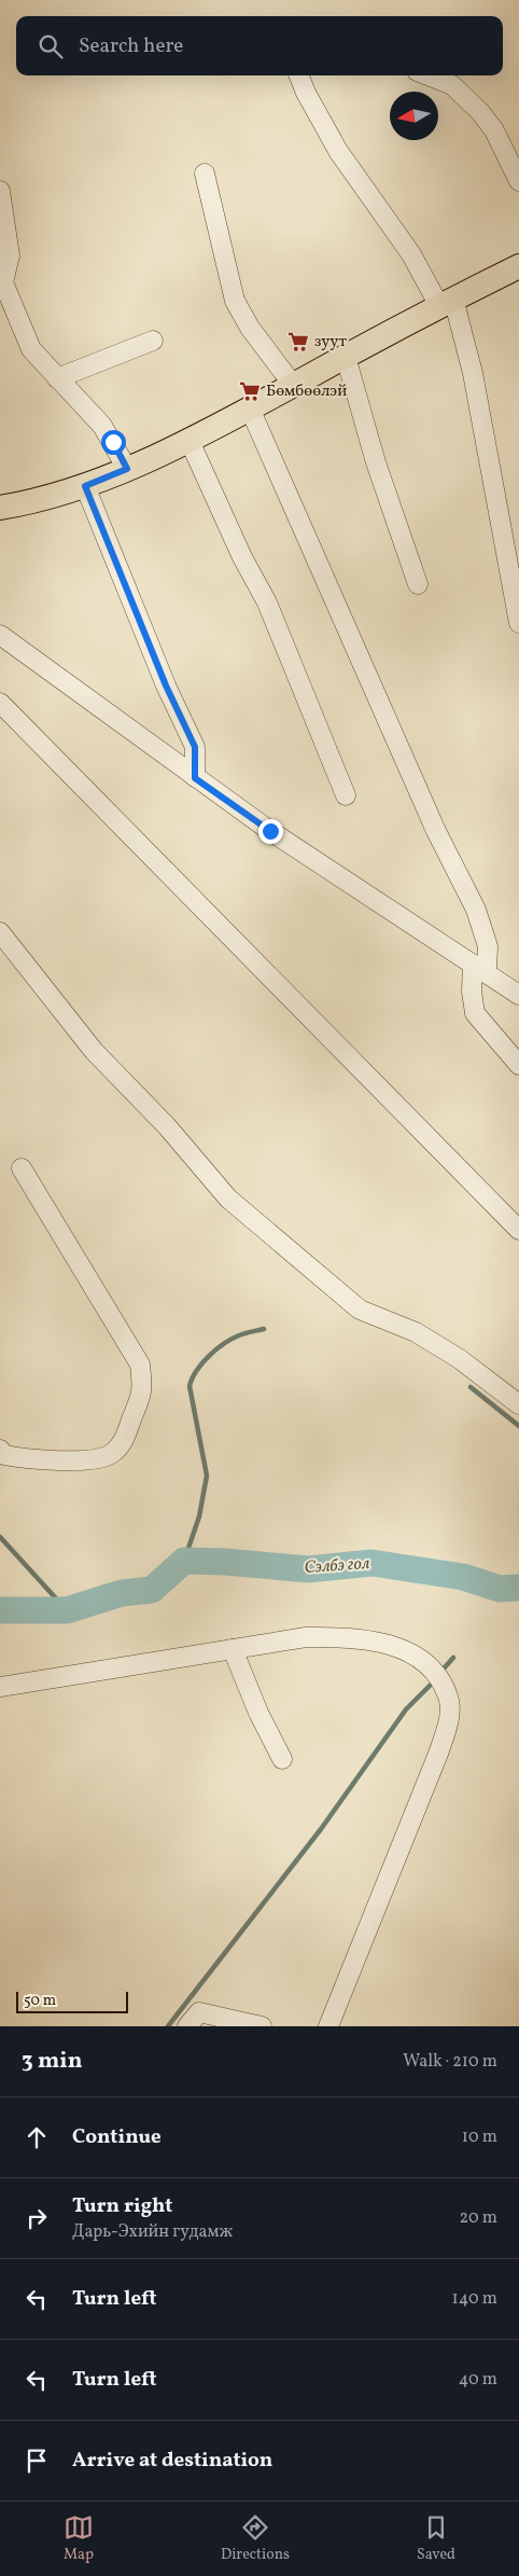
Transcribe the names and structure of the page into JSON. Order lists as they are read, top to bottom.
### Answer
{
  "water": ["Сэлбэ гол"],
  "places": {
    "supermarket": ["зуут", "Бөмбөөлэй"]
  },
  "scale_bar": "50 m",
  "north": "left",
  "page": {
    "search": "Search here",
    "scale": "50 m",
    "heading": ["3 min", "Walk · 210 m"],
    "list": [
      ["Continue", "10 m"],
      ["Turn right", "Дарь-Эхийн гудамж", "20 m"],
      ["Turn left", "140 m"],
      ["Turn left", "40 m"],
      "Arrive at destination"
    ],
    "nav": ["Map", "Directions", "Saved"]
  }
}
